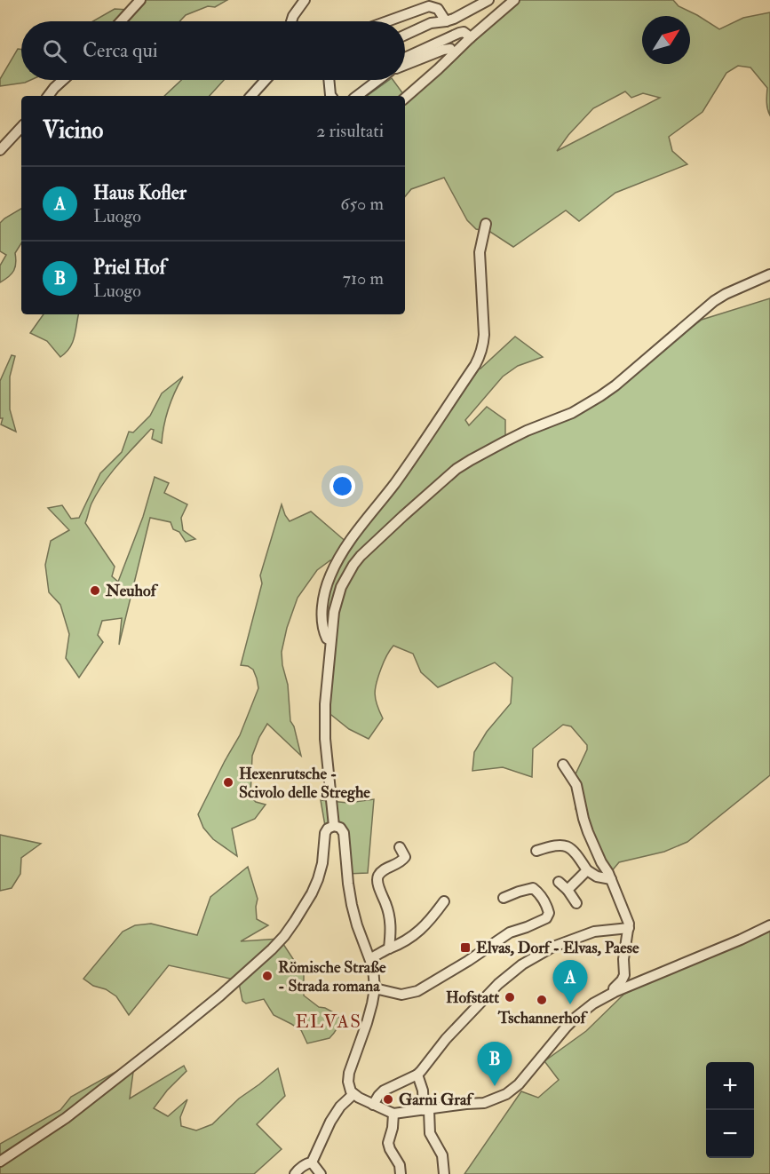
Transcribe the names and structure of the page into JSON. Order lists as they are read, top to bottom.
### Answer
{
  "districts": ["ELVAS"],
  "places": {
    "other": [
      "Neuhof",
      "Hexenrutsche - Scivolo delle Streghe",
      "Römische Straße - Strada romana",
      "Hofstatt",
      "Tschannerhof",
      "Garni Graf"
    ],
    "transit": ["Elvas, Dorf - Elvas, Paese"]
  },
  "north": "top right",
  "page": {
    "search": "Cerca qui",
    "heading": ["Vicino", "2 risultati"],
    "list": [
      {
        "mark": "A",
        "name": "Haus Kofler",
        "note": "Luogo",
        "value": "650 m"
      },
      {
        "mark": "B",
        "name": "Priel Hof",
        "note": "Luogo",
        "value": "710 m"
      }
    ],
    "pins": ["A", "B"],
    "map_buttons": ["+", "−"]
  }
}
